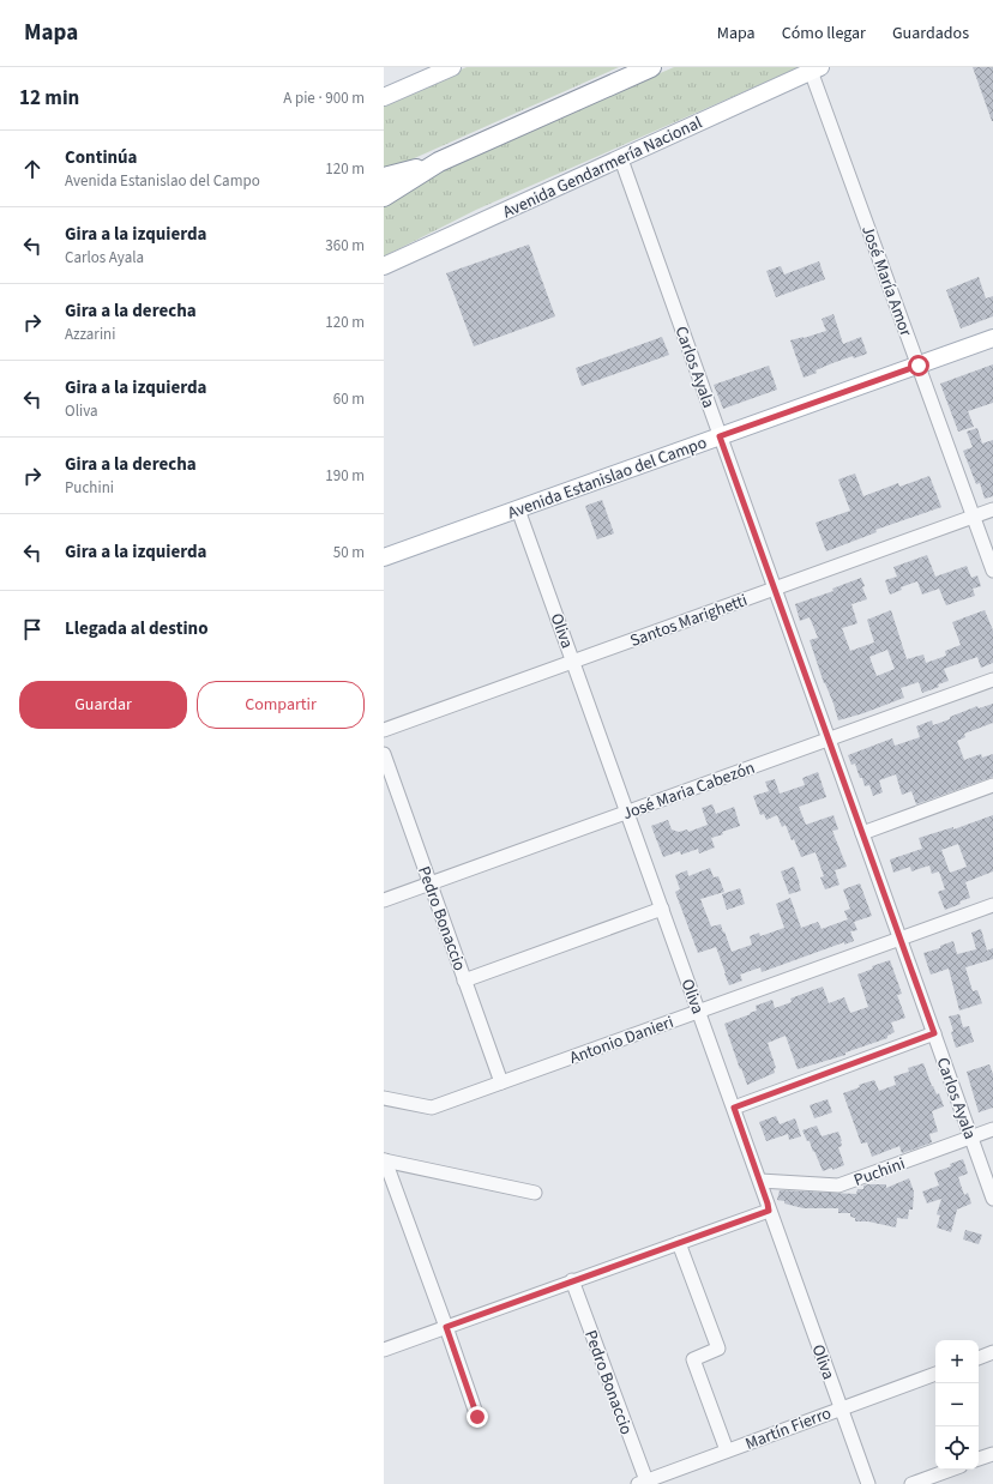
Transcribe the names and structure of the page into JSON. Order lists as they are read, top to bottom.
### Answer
{
  "streets": {
    "main road": ["Avenida Gendarmería Nacional", "Avenida Estanislao del Campo"],
    "street": [
      "José María Amor",
      "Carlos Ayala",
      "Santos Marighetti",
      "Oliva",
      "José Maria Cabezón",
      "Pedro Bonaccio",
      "Antonio Danieri",
      "Puchini",
      "Martín Fierro"
    ]
  },
  "crossings": [
    ["Avenida Gendarmería Nacional", "José María Amor"],
    ["Avenida Gendarmería Nacional", "Carlos Ayala"],
    ["José María Amor", "Avenida Estanislao del Campo"],
    ["José María Amor", "Santos Marighetti"],
    ["Carlos Ayala", "Avenida Estanislao del Campo"],
    ["Carlos Ayala", "Santos Marighetti"],
    ["Carlos Ayala", "José Maria Cabezón"],
    ["Carlos Ayala", "Antonio Danieri"],
    ["Carlos Ayala", "Puchini"],
    ["Avenida Estanislao del Campo", "Oliva"],
    ["Santos Marighetti", "Oliva"],
    ["Oliva", "José Maria Cabezón"],
    ["Oliva", "Antonio Danieri"],
    ["Oliva", "Puchini"],
    ["Oliva", "Martín Fierro"],
    ["José Maria Cabezón", "Pedro Bonaccio"],
    ["Pedro Bonaccio", "Antonio Danieri"],
    ["Pedro Bonaccio", "Martín Fierro"]
  ],
  "page": {
    "header": "Mapa",
    "nav": ["Mapa", "Cómo llegar", "Guardados"],
    "heading": ["12 min", "A pie · 900 m"],
    "list": [
      ["Continúa", "Avenida Estanislao del Campo", "120 m"],
      ["Gira a la izquierda", "Carlos Ayala", "360 m"],
      ["Gira a la derecha", "Azzarini", "120 m"],
      ["Gira a la izquierda", "Oliva", "60 m"],
      ["Gira a la derecha", "Puchini", "190 m"],
      ["Gira a la izquierda", "50 m"],
      "Llegada al destino"
    ],
    "buttons": ["Guardar", "Compartir"],
    "map_buttons": ["+", "−"]
  }
}
